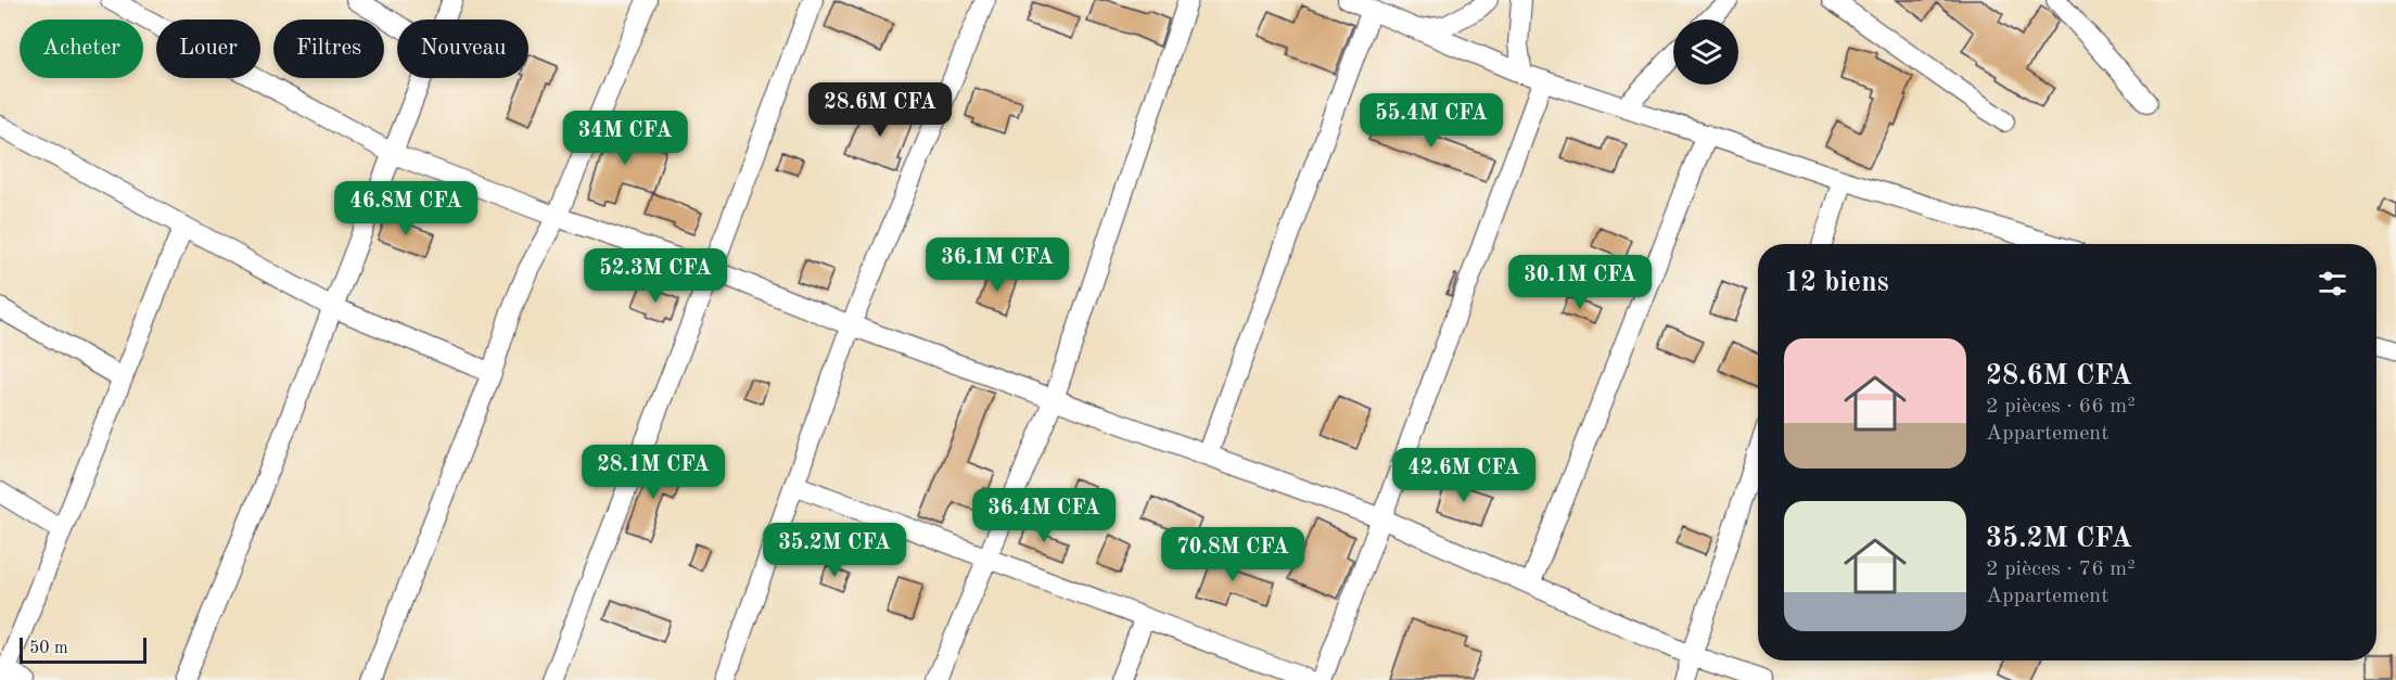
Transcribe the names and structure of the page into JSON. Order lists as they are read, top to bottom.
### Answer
{
  "scale_bar": "50 m",
  "page": {
    "chip": [
      "Acheter",
      "Louer",
      "Filtres",
      "Nouveau"
    ],
    "price": [
      "28.6M CFA",
      "55.4M CFA",
      "34M CFA",
      "46.8M CFA",
      "36.1M CFA",
      "52.3M CFA",
      "30.1M CFA",
      "28.1M CFA",
      "42.6M CFA",
      "36.4M CFA",
      "35.2M CFA",
      "70.8M CFA"
    ],
    "heading": "12 biens",
    "list": [
      {
        "name": "28.6M CFA",
        "note": "2 pièces · 66 m² · Appartement"
      },
      {
        "name": "35.2M CFA",
        "note": "2 pièces · 76 m² · Appartement"
      }
    ],
    "scale": "50 m"
  }
}
